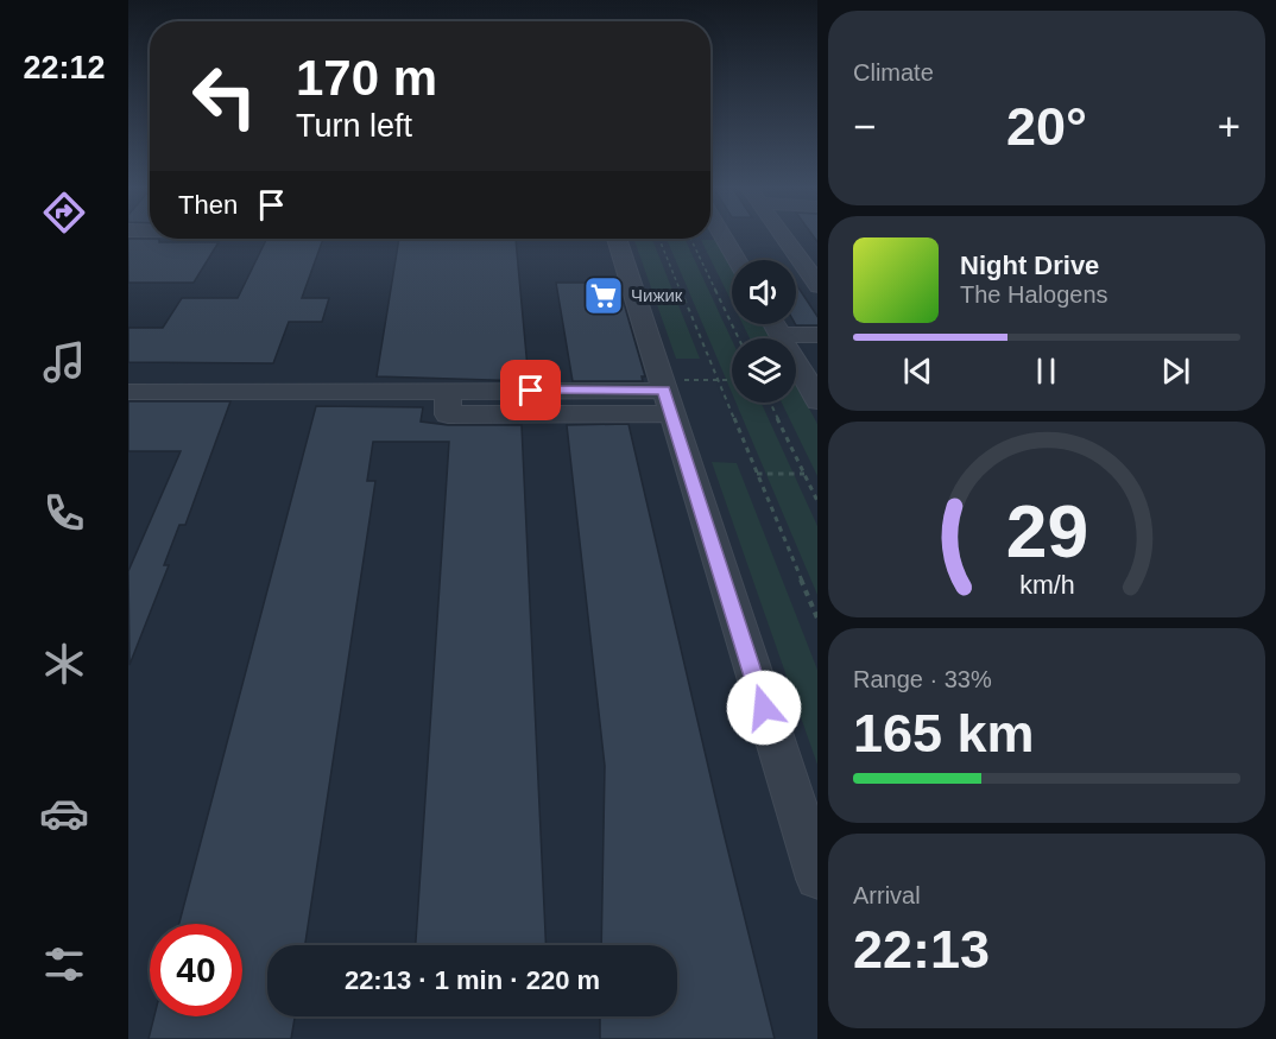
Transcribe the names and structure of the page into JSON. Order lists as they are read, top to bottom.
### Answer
{
  "places": {
    "supermarket": ["Чижик"]
  },
  "page": {
    "tabs": "22:12",
    "tile": [
      "Climate",
      ["Range · 33%", "165 km"],
      ["Arrival", "22:13"]
    ],
    "turn": ["170 m", "Turn left"],
    "heat": ["−", "20°", "+"],
    "then": "Then",
    "song": ["Night Drive", "The Halogens"],
    "limit": "40",
    "trip": "22:13 · 1 min · 220 m",
    "gauge": ["29", "km/h"]
  }
}
